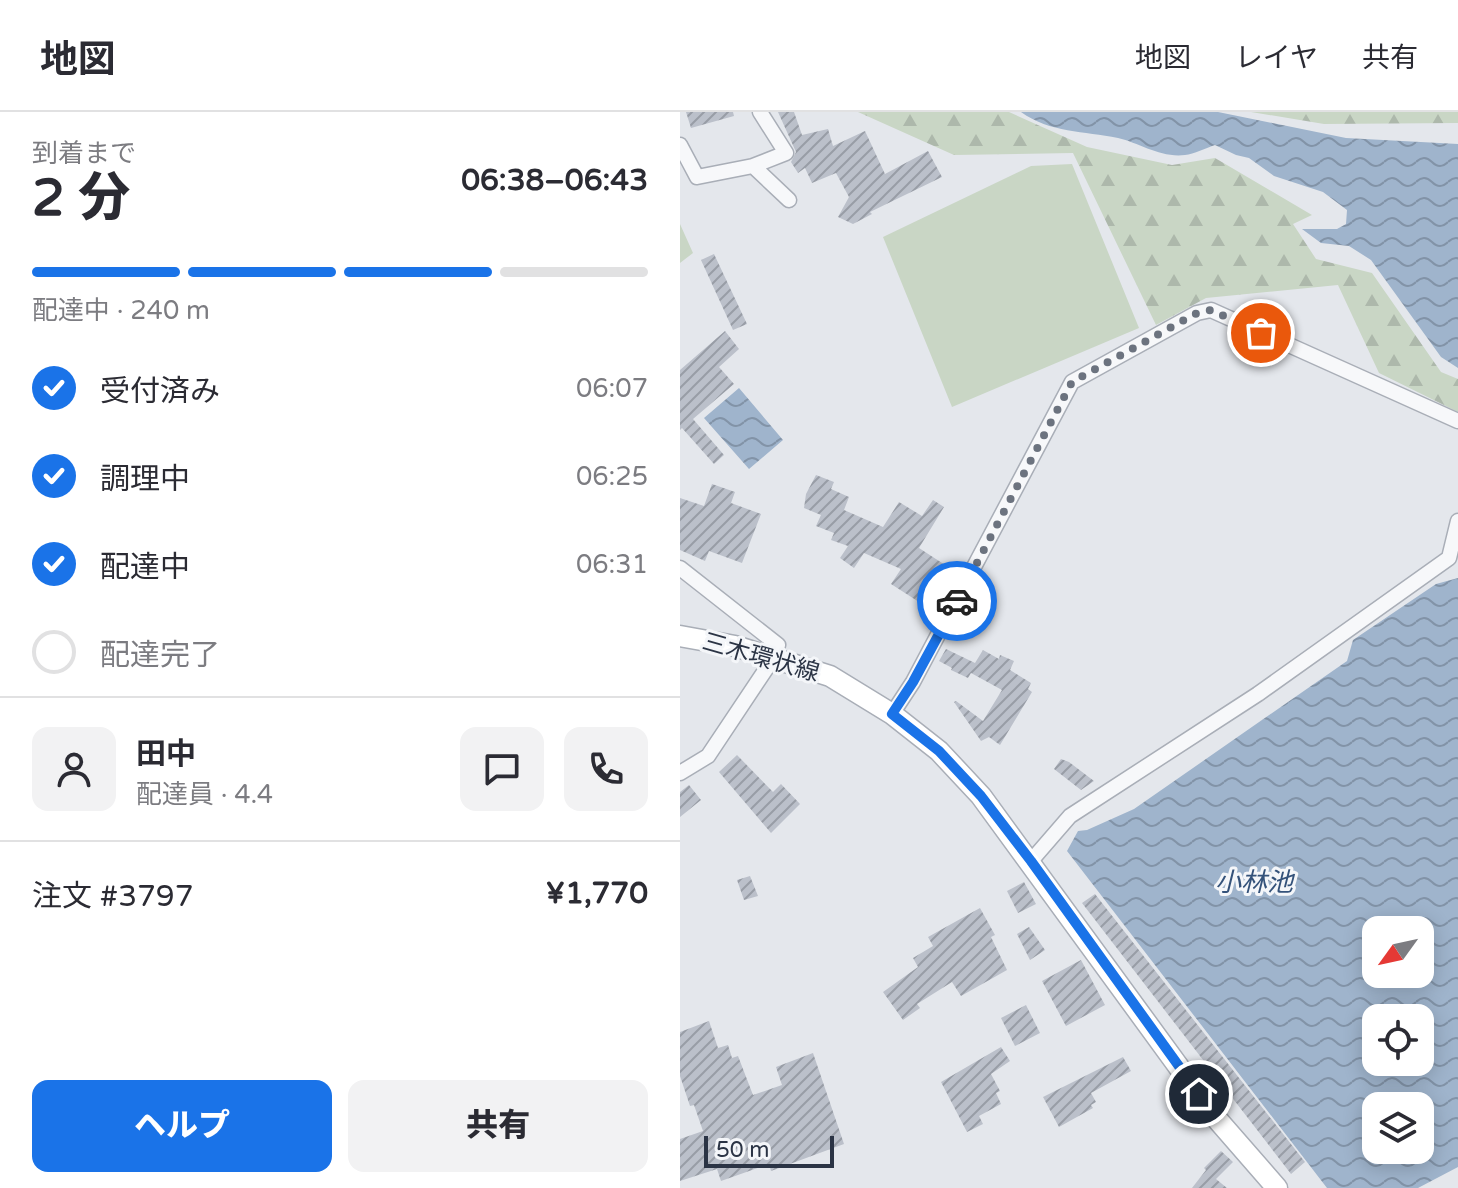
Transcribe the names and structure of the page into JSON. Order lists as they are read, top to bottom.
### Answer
{
  "streets": {
    "main road": ["三木環状線"]
  },
  "water": ["小林池"],
  "scale_bar": "50 m",
  "north": "bottom left",
  "page": {
    "header": "地図",
    "nav": ["地図", "レイヤ", "共有"],
    "heading": ["2 分", "到着まで", "06:38–06:43"],
    "panel": [
      "田中",
      "配達員 · 4.4",
      "注文 #3797",
      "¥1,770"
    ],
    "bar": "配達中 · 240 m",
    "list": [
      ["受付済み", "06:07"],
      ["調理中", "06:25"],
      ["配達中", "06:31"],
      "配達完了"
    ],
    "buttons": ["ヘルプ", "共有"],
    "scale": "50 m"
  }
}
